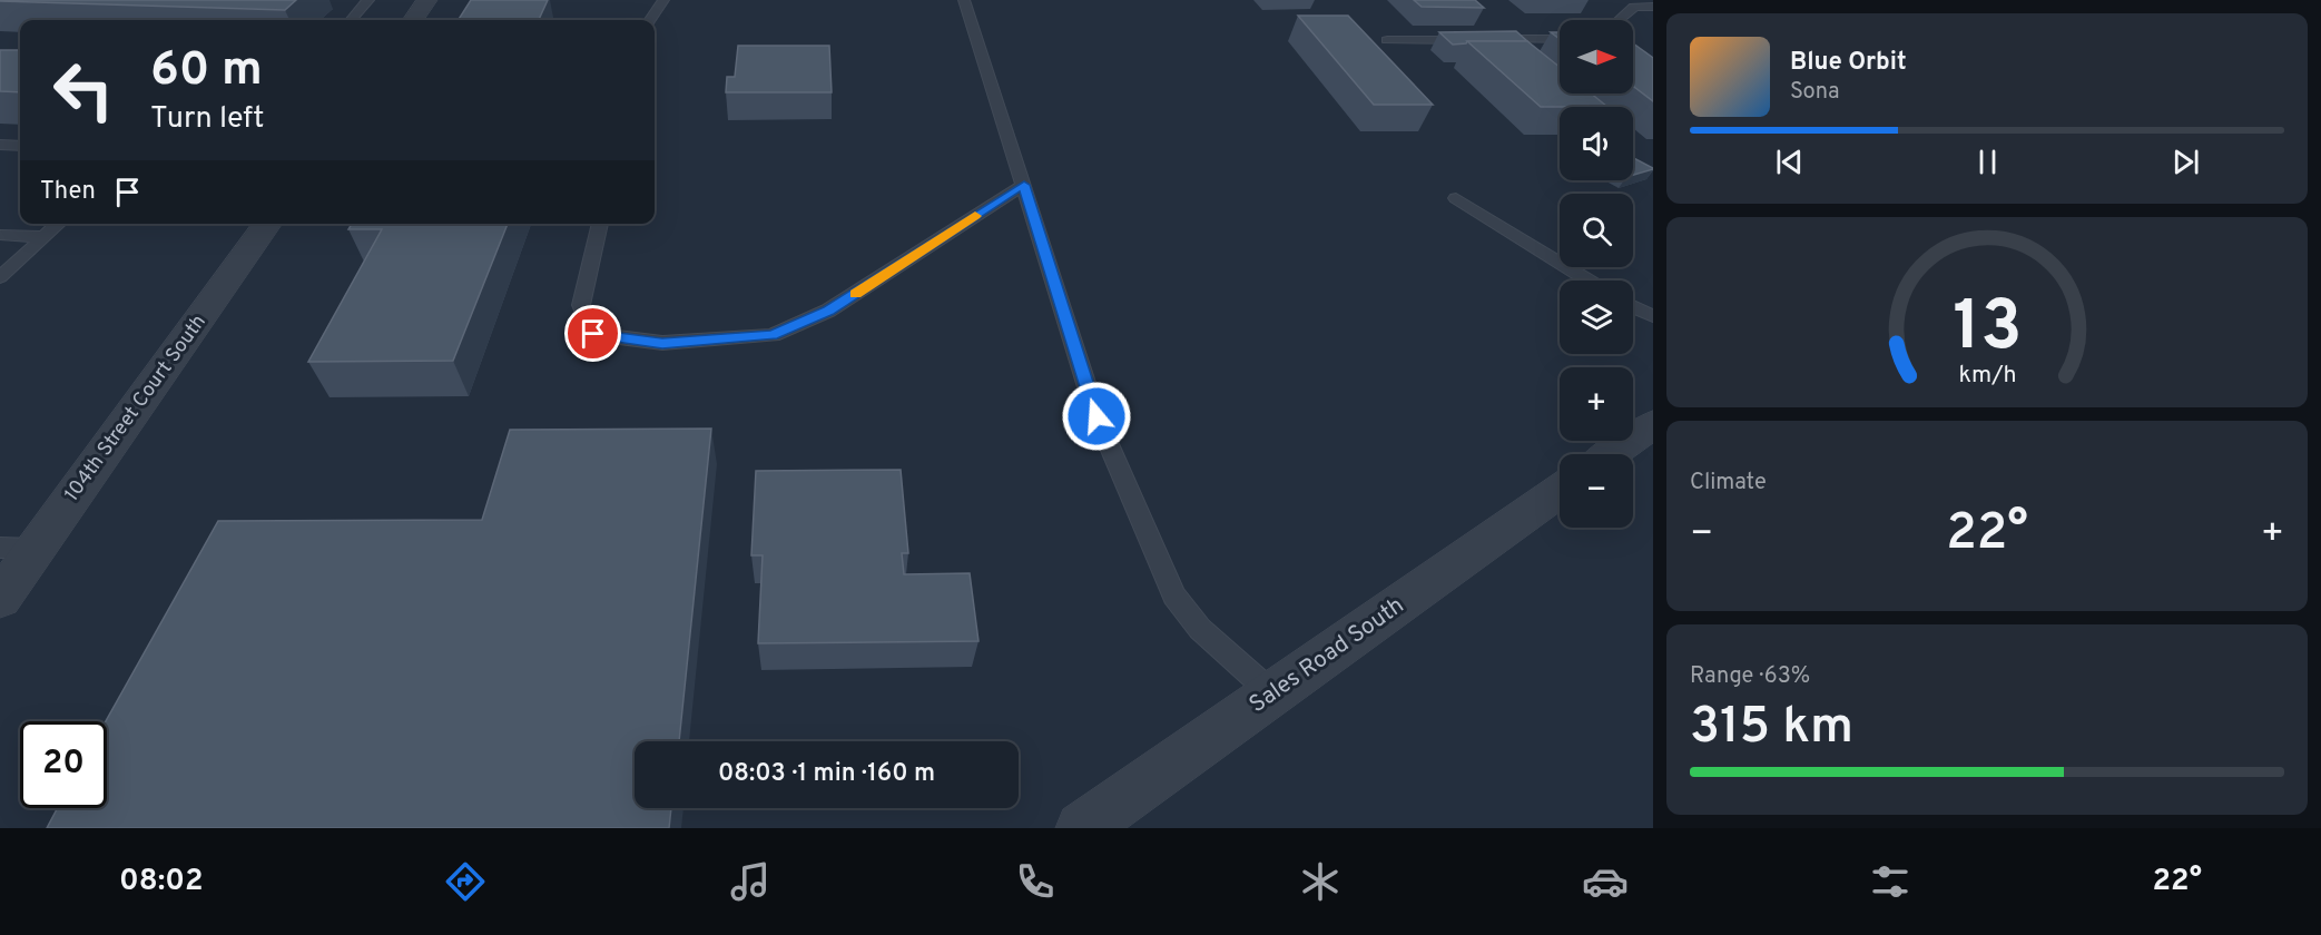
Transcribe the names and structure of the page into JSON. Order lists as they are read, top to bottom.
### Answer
{
  "streets": {
    "street": ["104th Street Court South", "Sales Road South"]
  },
  "north": "right",
  "page": {
    "map_buttons": ["+", "−"],
    "turn": ["60 m", "Turn left"],
    "song": ["Blue Orbit", "Sona"],
    "then": "Then",
    "tile": [
      "Climate",
      ["Range · 63%", "315 km"]
    ],
    "heat": ["−", "22°", "+"],
    "limit": "20",
    "trip": "08:03 · 1 min · 160 m",
    "tabs": ["08:02", "22°"],
    "gauge": ["13", "km/h"]
  }
}
